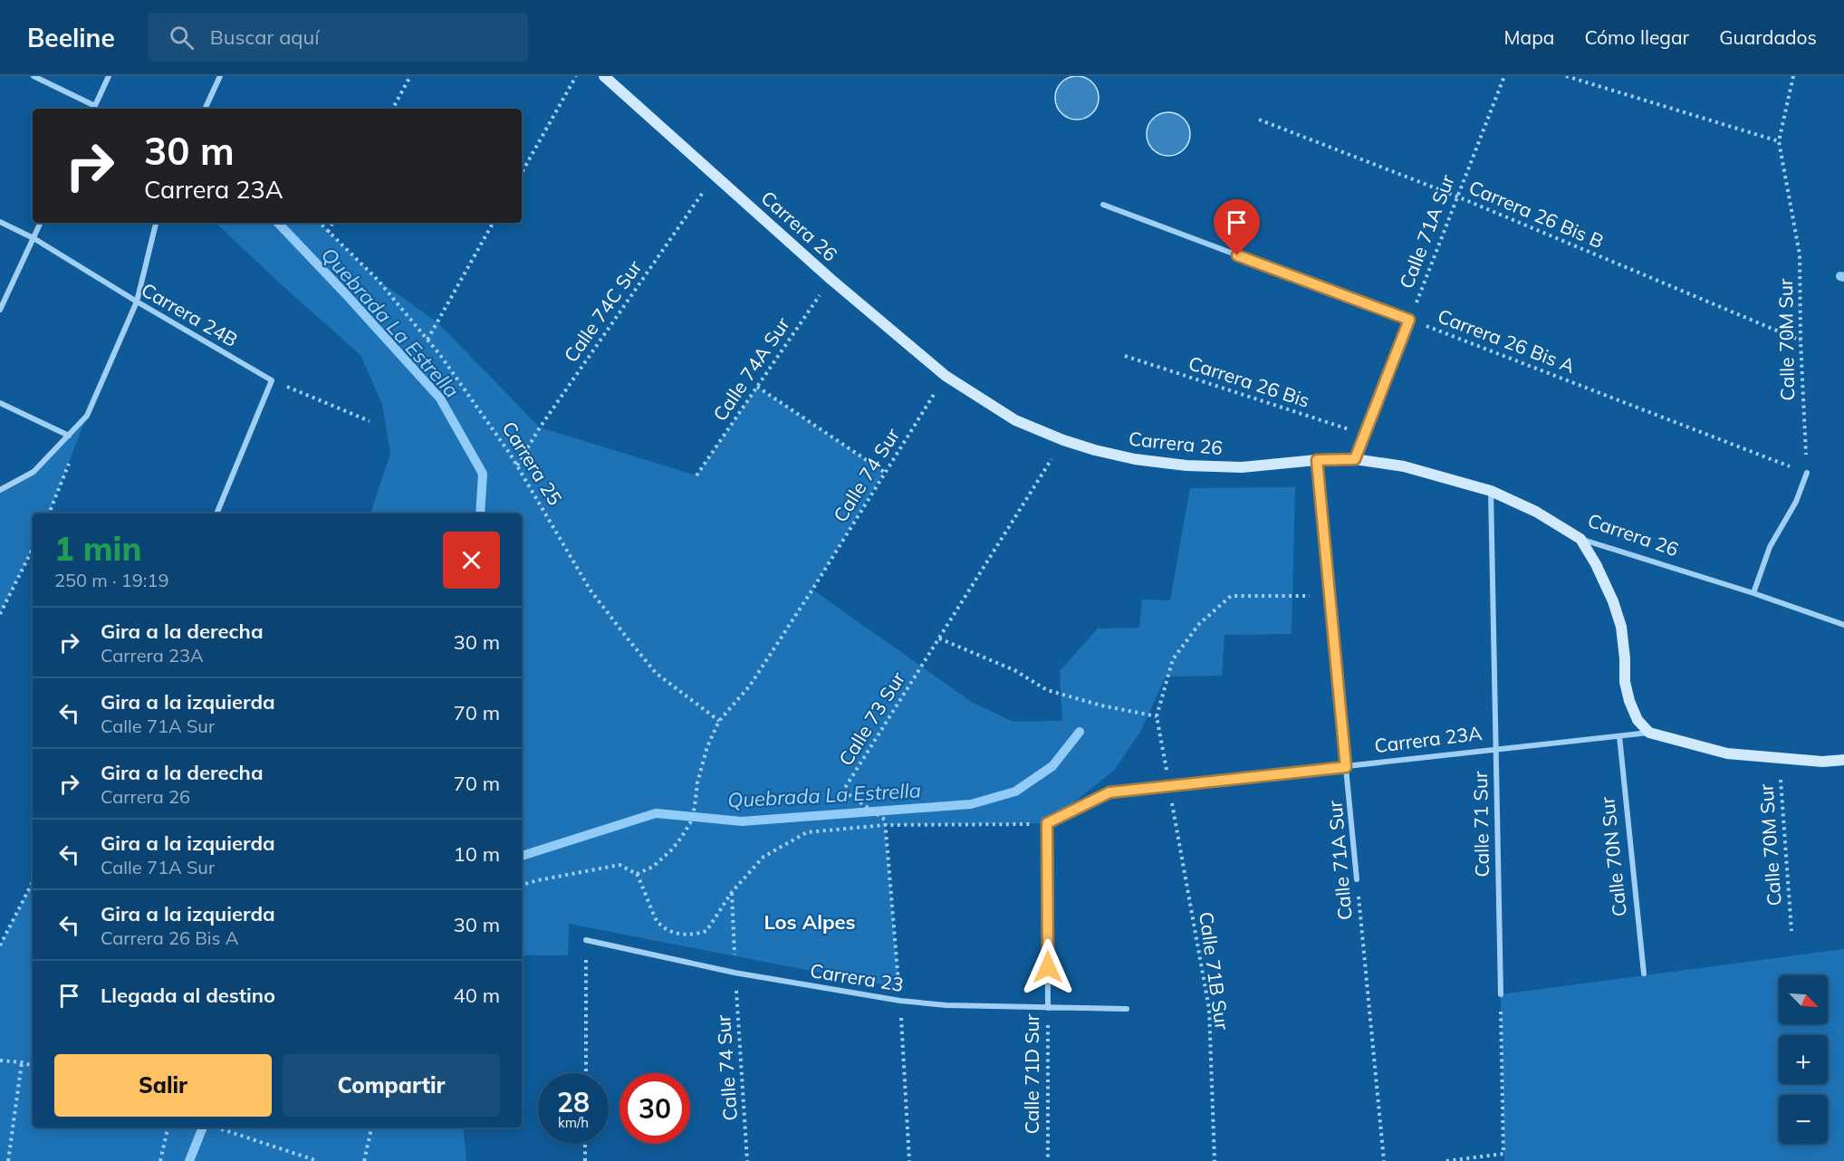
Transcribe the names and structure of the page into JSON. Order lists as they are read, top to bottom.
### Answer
{
  "streets": {
    "street": [
      "Carrera 26",
      "Calle 71A Sur",
      "Carrera 24B",
      "Carrera 26 Bis A",
      "Carrera 23A",
      "Calle 71 Sur",
      "Calle 70N Sur",
      "Carrera 23",
      "Calle 71D Sur"
    ],
    "path": [
      "Carrera 26 Bis B",
      "Calle 74C Sur",
      "Calle 70M Sur",
      "Calle 74A Sur",
      "Carrera 26 Bis",
      "Carrera 25",
      "Calle 74 Sur",
      "Calle 73 Sur",
      "Calle 71B Sur"
    ]
  },
  "crossings": [
    ["Carrera 26 Bis B", "Calle 71A Sur"],
    ["Carrera 26 Bis B", "Calle 70M Sur"],
    ["Carrera 26", "Calle 71A Sur"],
    ["Carrera 26", "Calle 74C Sur"],
    ["Carrera 26", "Calle 74A Sur"],
    ["Carrera 26", "Calle 74 Sur"],
    ["Carrera 26", "Calle 73 Sur"],
    ["Carrera 26", "Calle 71 Sur"],
    ["Calle 71A Sur", "Carrera 26 Bis A"],
    ["Calle 71A Sur", "Carrera 23A"],
    ["Calle 74C Sur", "Carrera 25"],
    ["Calle 70M Sur", "Carrera 26 Bis A"],
    ["Calle 70M Sur", "Carrera 23A"],
    ["Carrera 25", "Calle 74 Sur"],
    ["Calle 74 Sur", "Carrera 23"],
    ["Calle 73 Sur", "Carrera 23"],
    ["Carrera 23A", "Calle 71 Sur"],
    ["Carrera 23A", "Calle 70N Sur"],
    ["Carrera 23A", "Calle 71B Sur"],
    ["Carrera 23A", "Calle 71D Sur"],
    ["Carrera 23", "Calle 71D Sur"]
  ],
  "districts": ["Los Alpes"],
  "water": ["Quebrada La Estrella"],
  "north": "bottom right",
  "page": {
    "header": "Beeline",
    "search": "Buscar aquí",
    "nav": ["Mapa", "Cómo llegar", "Guardados"],
    "turn": ["30 m", "Carrera 23A"],
    "heading": ["1 min", "250 m · 19:19"],
    "list": [
      {
        "name": "Gira a la derecha",
        "note": "Carrera 23A",
        "value": "30 m"
      },
      {
        "name": "Gira a la izquierda",
        "note": "Calle 71A Sur",
        "value": "70 m"
      },
      {
        "name": "Gira a la derecha",
        "note": "Carrera 26",
        "value": "70 m"
      },
      {
        "name": "Gira a la izquierda",
        "note": "Calle 71A Sur",
        "value": "10 m"
      },
      {
        "name": "Gira a la izquierda",
        "note": "Carrera 26 Bis A",
        "value": "30 m"
      },
      {
        "name": "Llegada al destino",
        "value": "40 m"
      }
    ],
    "map_buttons": ["+", "−"],
    "buttons": ["Salir", "Compartir"],
    "speed": "28 km/h",
    "limit": "30"
  }
}
